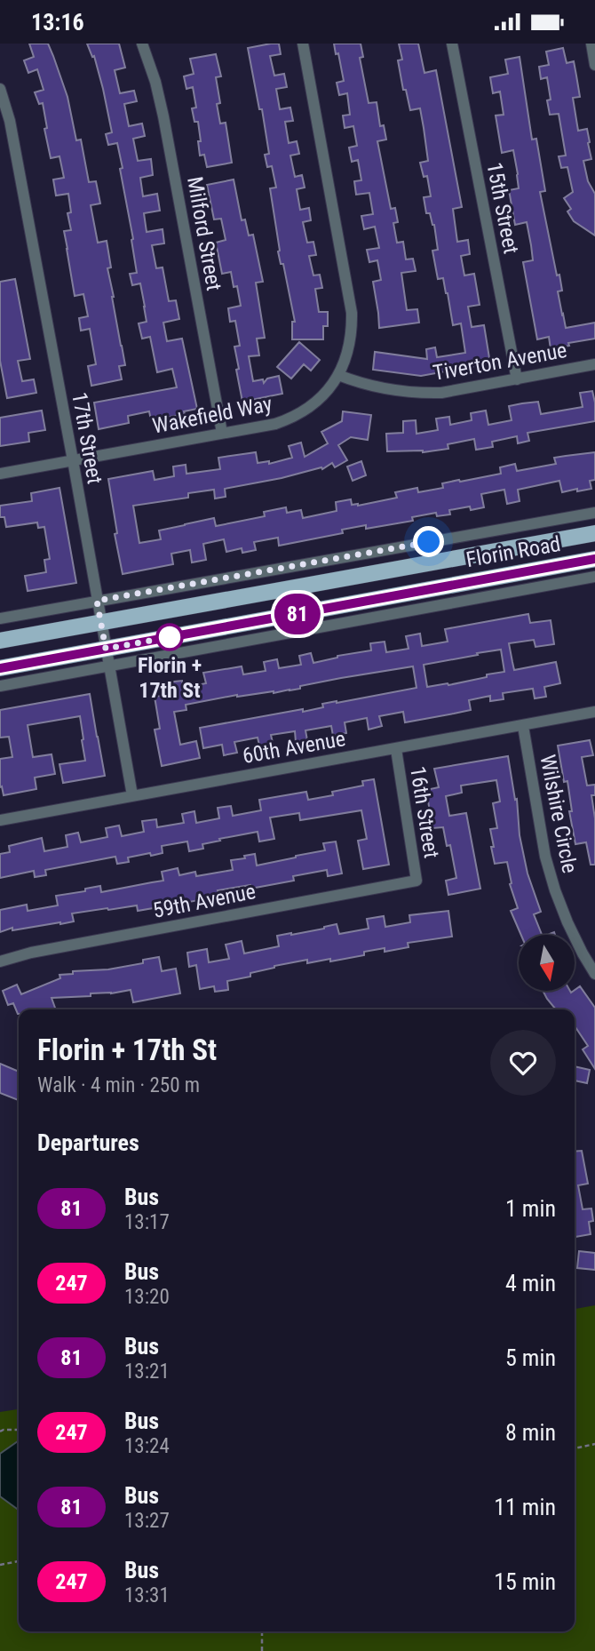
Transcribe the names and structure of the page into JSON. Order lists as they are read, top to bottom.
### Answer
{
  "streets": {
    "main road": ["Florin Road"],
    "street": [
      "15th Street",
      "Milford Street",
      "Tiverton Avenue",
      "Wakefield Way",
      "17th Street",
      "60th Avenue",
      "16th Street",
      "Wilshire Circle",
      "59th Avenue"
    ]
  },
  "crossings": [
    ["15th Street", "Tiverton Avenue"],
    ["Milford Street", "Wakefield Way"],
    ["Tiverton Avenue", "Wakefield Way"],
    ["Wakefield Way", "17th Street"],
    ["17th Street", "Florin Road"],
    ["17th Street", "60th Avenue"],
    ["60th Avenue", "16th Street"],
    ["60th Avenue", "Wilshire Circle"],
    ["16th Street", "59th Avenue"]
  ],
  "places": ["Florin + 17th St"],
  "lines": ["bus line 81"],
  "north": "bottom",
  "page": {
    "status": "13:16",
    "on_map": "81",
    "heading": [
      ["Florin + 17th St", "Walk · 4 min · 250 m"],
      "Departures"
    ],
    "list": [
      {
        "mark": "81",
        "name": "Bus",
        "note": "13:17",
        "value": "1 min"
      },
      {
        "mark": "247",
        "name": "Bus",
        "note": "13:20",
        "value": "4 min"
      },
      {
        "mark": "81",
        "name": "Bus",
        "note": "13:21",
        "value": "5 min"
      },
      {
        "mark": "247",
        "name": "Bus",
        "note": "13:24",
        "value": "8 min"
      },
      {
        "mark": "81",
        "name": "Bus",
        "note": "13:27",
        "value": "11 min"
      },
      {
        "mark": "247",
        "name": "Bus",
        "note": "13:31",
        "value": "15 min"
      }
    ]
  }
}
